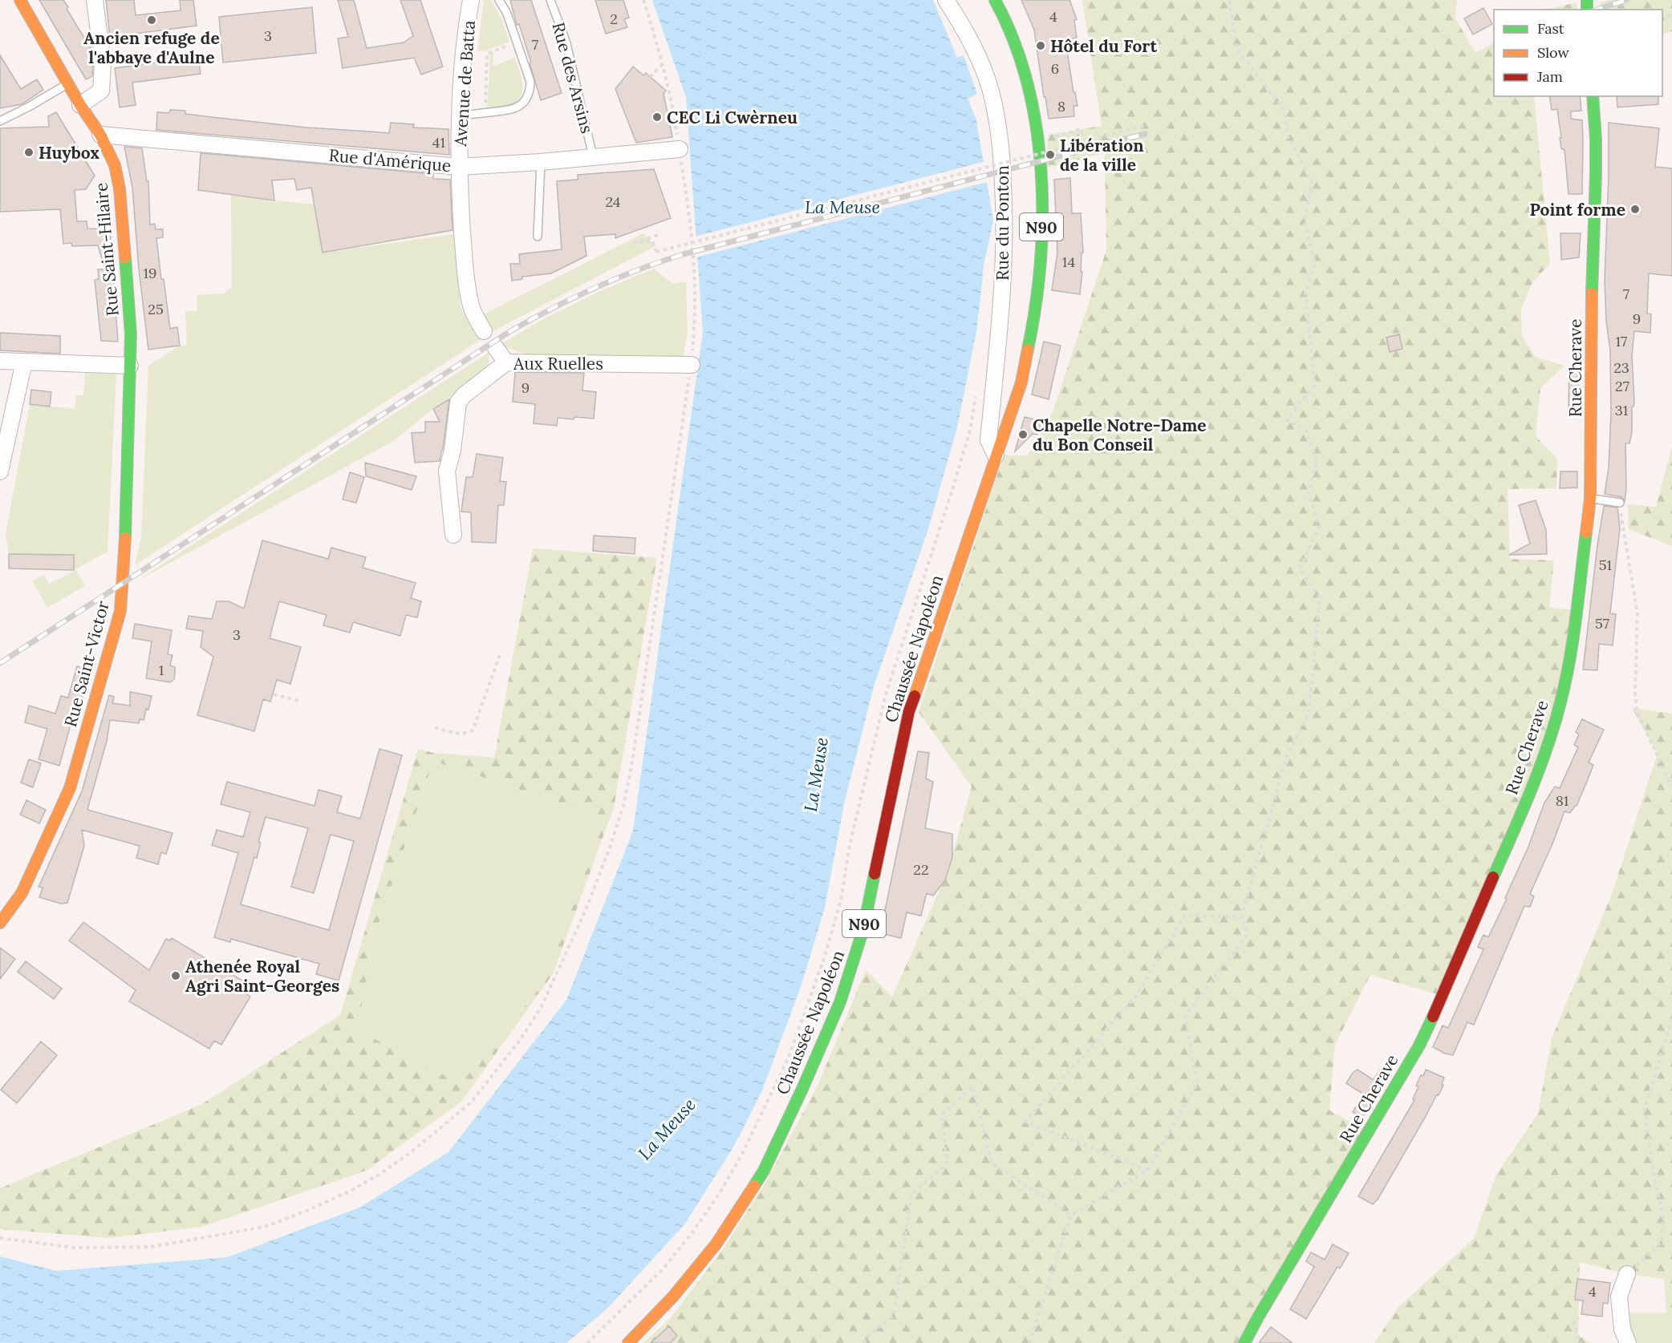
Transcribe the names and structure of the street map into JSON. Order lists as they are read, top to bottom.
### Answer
{
  "streets": {
    "street": [
      "Avenue de Batta",
      "Rue d'Amérique",
      "Rue du Ponton",
      "N90",
      "Rue Saint-Hilaire",
      "Aux Ruelles",
      "Rue Cherave",
      "Chaussée Napoléon",
      "Rue Saint-Victor"
    ],
    "lane": ["Rue des Arsins"]
  },
  "crossings": [
    ["Rue des Arsins", "Rue d'Amérique"],
    ["Avenue de Batta", "Rue d'Amérique"],
    ["Rue d'Amérique", "Rue Saint-Hilaire"],
    ["Rue du Ponton", "Chaussée Napoléon"],
    ["Rue Saint-Hilaire", "Rue Saint-Victor"]
  ],
  "water": ["La Meuse"],
  "places": [
    "Ancien refuge de l'abbaye d'Aulne",
    "Hôtel du Fort",
    "CEC Li Cwèrneu",
    "Huybox",
    "Libération de la ville",
    "Point forme",
    "Chapelle Notre-Dame du Bon Conseil",
    "Athenée Royal Agri Saint-Georges"
  ],
  "house_numbers": [
    "4",
    "2",
    "3",
    "7",
    "6",
    "8",
    "41",
    "24",
    "14",
    "19",
    "7",
    "25",
    "9",
    "17",
    "23",
    "27",
    "9",
    "31",
    "51",
    "57",
    "3",
    "1",
    "81",
    "22",
    "4"
  ],
  "legend": ["Fast", "Slow", "Jam"]
}
